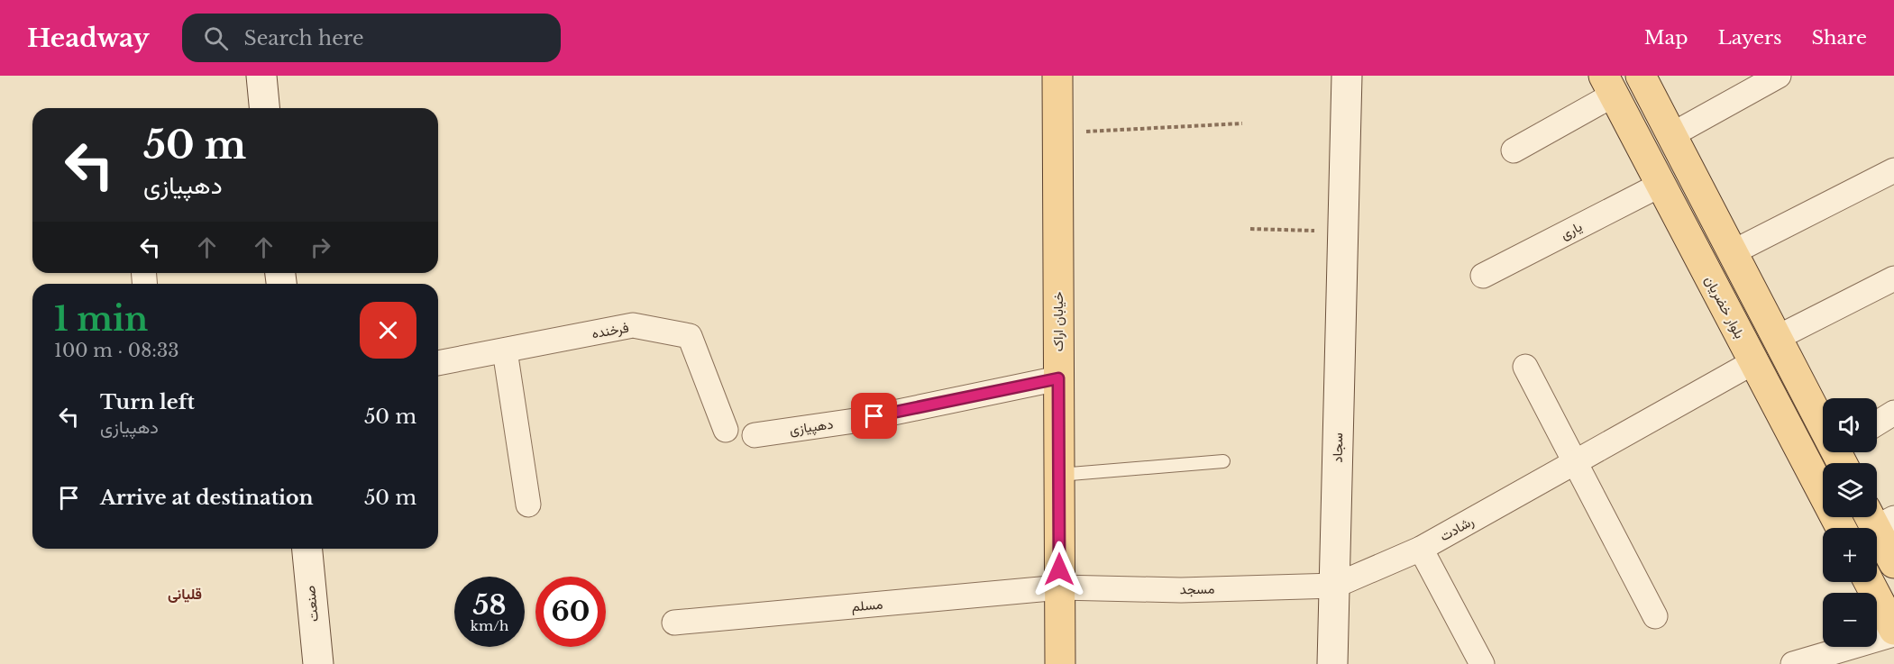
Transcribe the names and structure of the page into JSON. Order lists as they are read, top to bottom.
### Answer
{
  "streets": {
    "main road": ["بلوار خضریان", "خیابان اراک"],
    "street": [
      "یاری",
      "فرخنده",
      "دهپیازی",
      "سجاد",
      "رشادت",
      "مسجد",
      "صنعت",
      "مسلم"
    ]
  },
  "crossings": [
    ["یاری", "بلوار خضریان"],
    ["بلوار خضریان", "رشادت"],
    ["خیابان اراک", "دهپیازی"],
    ["خیابان اراک", "مسجد"],
    ["خیابان اراک", "مسلم"],
    ["سجاد", "رشادت"],
    ["سجاد", "مسجد"],
    ["رشادت", "مسجد"],
    ["مسجد", "مسلم"]
  ],
  "districts": ["قلیانی"],
  "page": {
    "header": "Headway",
    "search": "Search here",
    "nav": ["Map", "Layers", "Share"],
    "turn": ["50 m", "دهپیازی"],
    "heading": ["1 min", "100 m · 08:33"],
    "list": [
      {
        "name": "Turn left",
        "note": "دهپیازی",
        "value": "50 m"
      },
      {
        "name": "Arrive at destination",
        "value": "50 m"
      }
    ],
    "map_buttons": ["+", "−"],
    "speed": "58 km/h",
    "limit": "60"
  }
}
